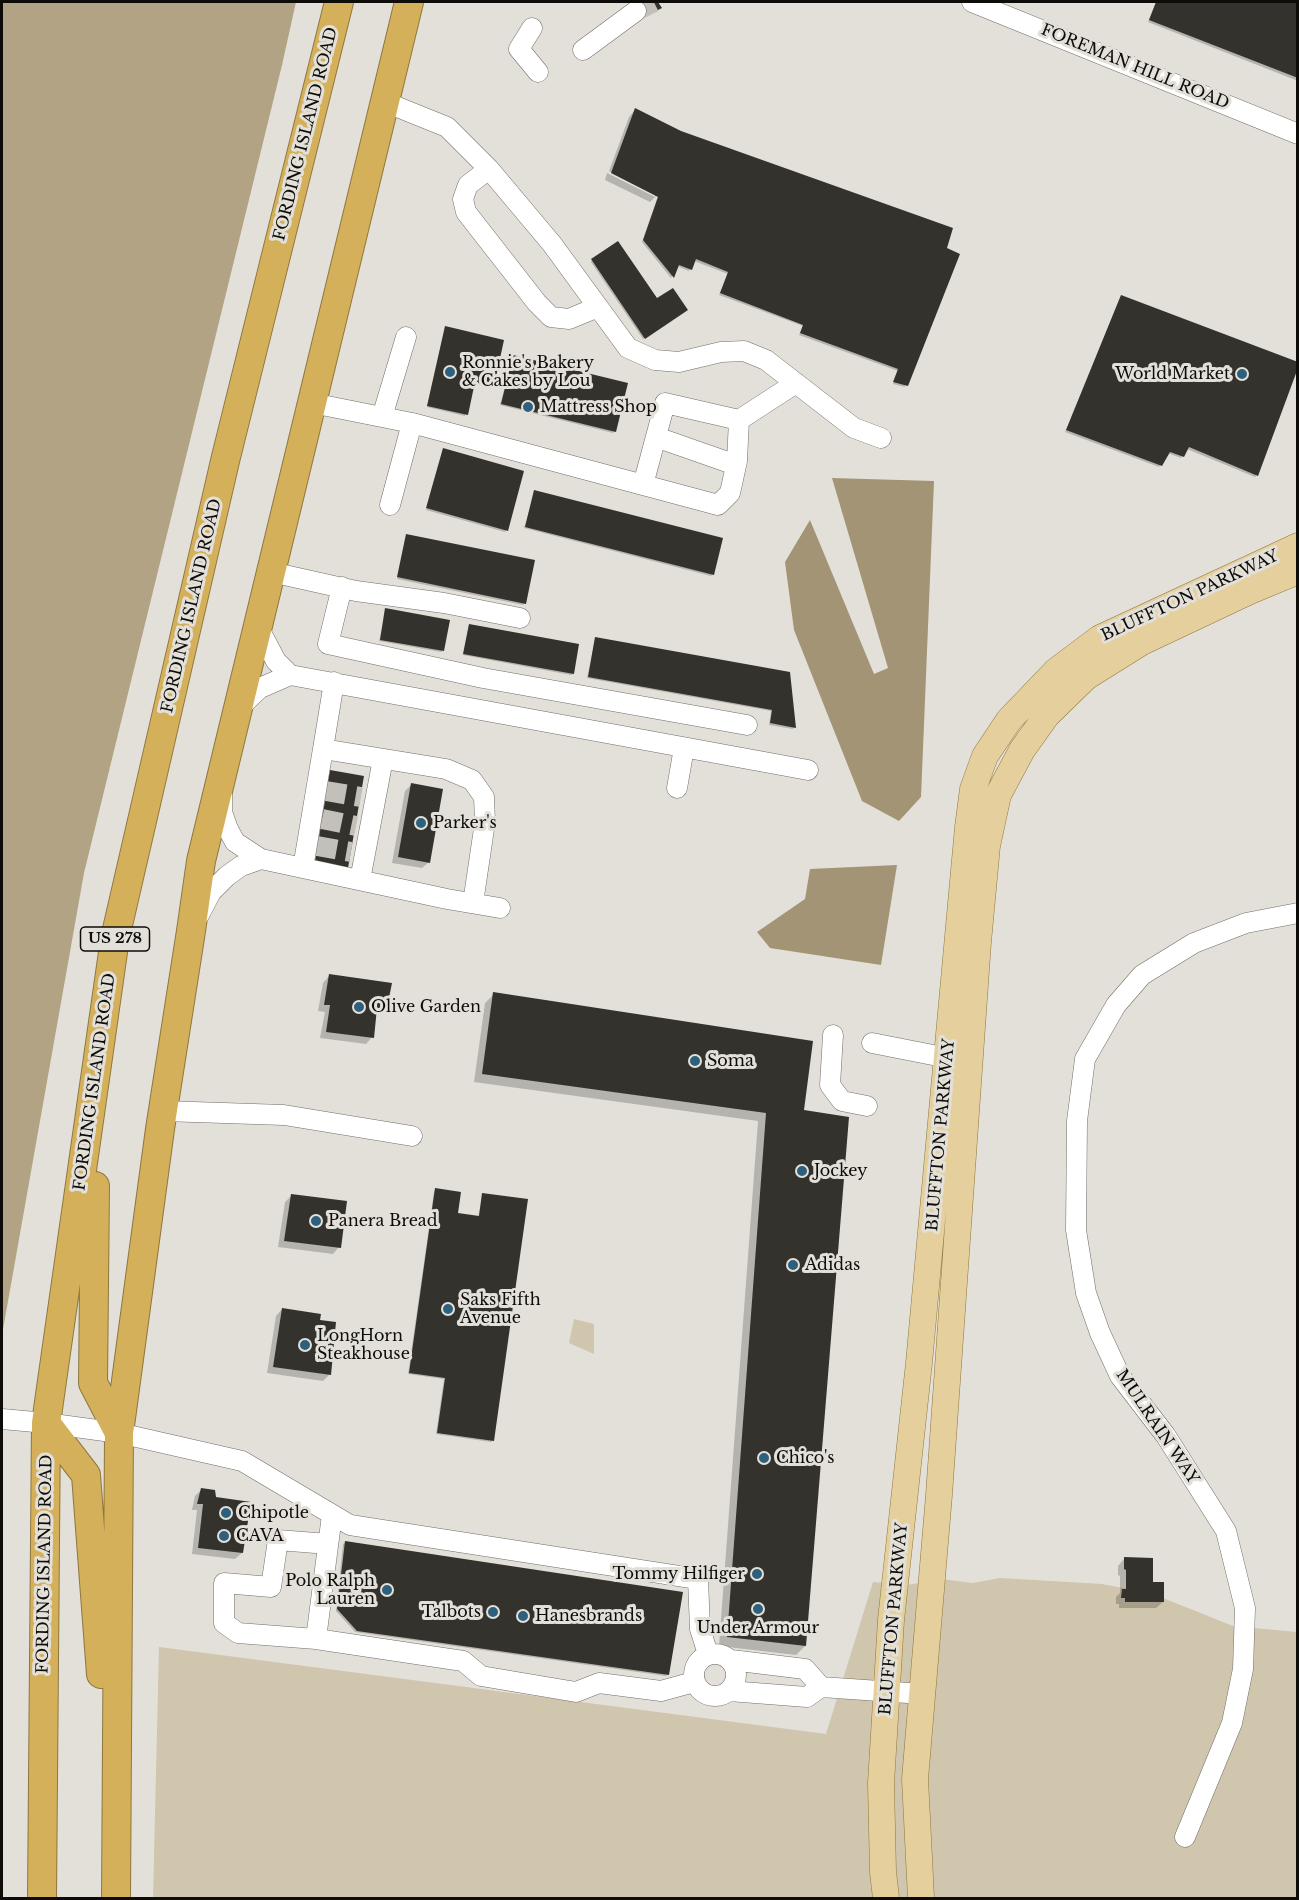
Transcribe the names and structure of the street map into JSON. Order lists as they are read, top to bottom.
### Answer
{
  "streets": {
    "highway": ["FORDING ISLAND ROAD", "US 278"],
    "main road": ["BLUFFTON PARKWAY"],
    "street": ["FOREMAN HILL ROAD", "MULRAIN WAY"]
  },
  "places": [
    "Ronnie's Bakery & Cakes by Lou",
    "World Market",
    "Mattress Shop",
    "Parker's",
    "Olive Garden",
    "Soma",
    "Jockey",
    "Panera Bread",
    "Adidas",
    "Saks Fifth Avenue",
    "LongHorn Steakhouse",
    "Chico's",
    "Chipotle",
    "CAVA",
    "Tommy Hilfiger",
    "Polo Ralph Lauren",
    "Under Armour",
    "Talbots",
    "Hanesbrands"
  ]
}
